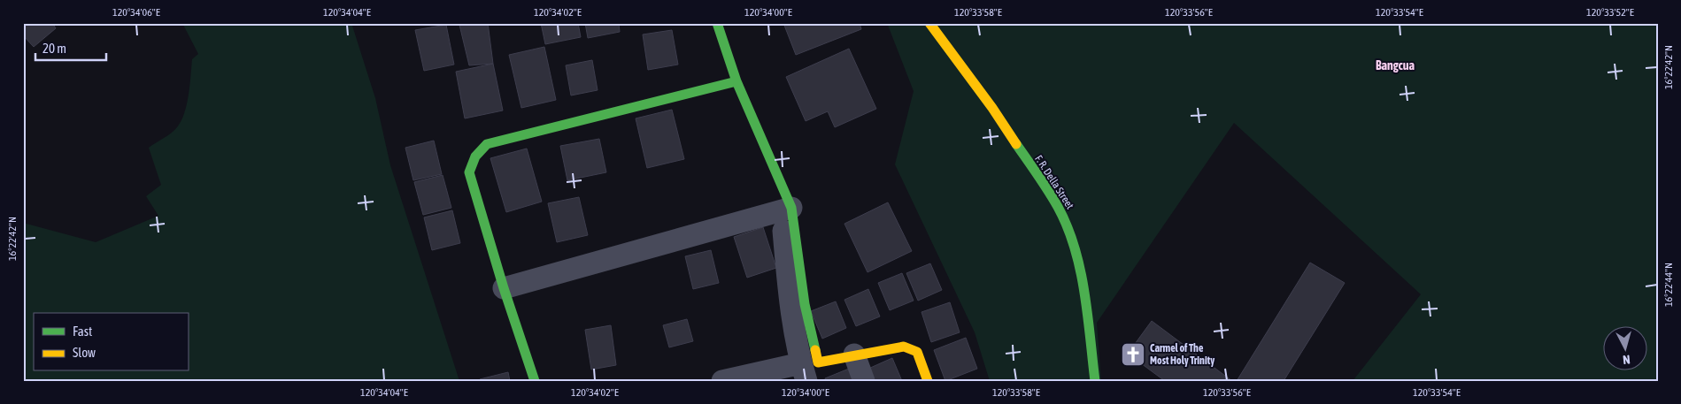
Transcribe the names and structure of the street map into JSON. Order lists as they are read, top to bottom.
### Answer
{
  "streets": {
    "street": ["F. R. Della Street"]
  },
  "districts": ["Bangcua"],
  "places": {
    "church": ["Carmel of The Most Holy Trinity"]
  },
  "legend": ["Fast", "Slow"],
  "scale_bar": "20 m",
  "north": "bottom",
  "coordinates": [
    "120°34'06\"E",
    "120°34'04\"E",
    "120°34'02\"E",
    "120°34'00\"E",
    "120°33'58\"E",
    "120°33'56\"E",
    "120°33'54\"E",
    "120°33'52\"E",
    "16°22'42\"N",
    "16°22'44\"N"
  ]
}
